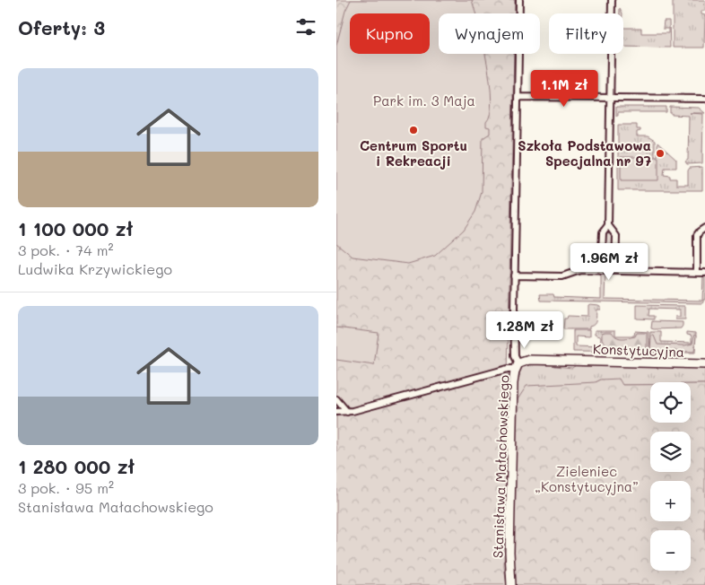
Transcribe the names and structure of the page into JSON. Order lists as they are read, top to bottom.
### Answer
{
  "streets": {
    "street": ["Konstytucyjna", "Stanisława Małachowskiego"]
  },
  "crossings": [
    ["Konstytucyjna", "Stanisława Małachowskiego"]
  ],
  "parks": ["Park im. 3 Maja", "Zieleniec „Konstytucyjna”"],
  "places": ["Centrum Sportu i Rekreacji", "Szkoła Podstawowa Specjalna nr 97"],
  "page": {
    "heading": "Oferty: 3",
    "chip": ["Kupno", "Wynajem", "Filtry"],
    "list": [
      {
        "name": "1 100 000 zł",
        "note": "3 pok. · 74 m² · Ludwika Krzywickiego"
      },
      {
        "name": "1 280 000 zł",
        "note": "3 pok. · 95 m² · Stanisława Małachowskiego"
      }
    ],
    "price": ["1.1M zł", "1.96M zł", "1.28M zł"],
    "map_buttons": ["+", "−"]
  }
}
